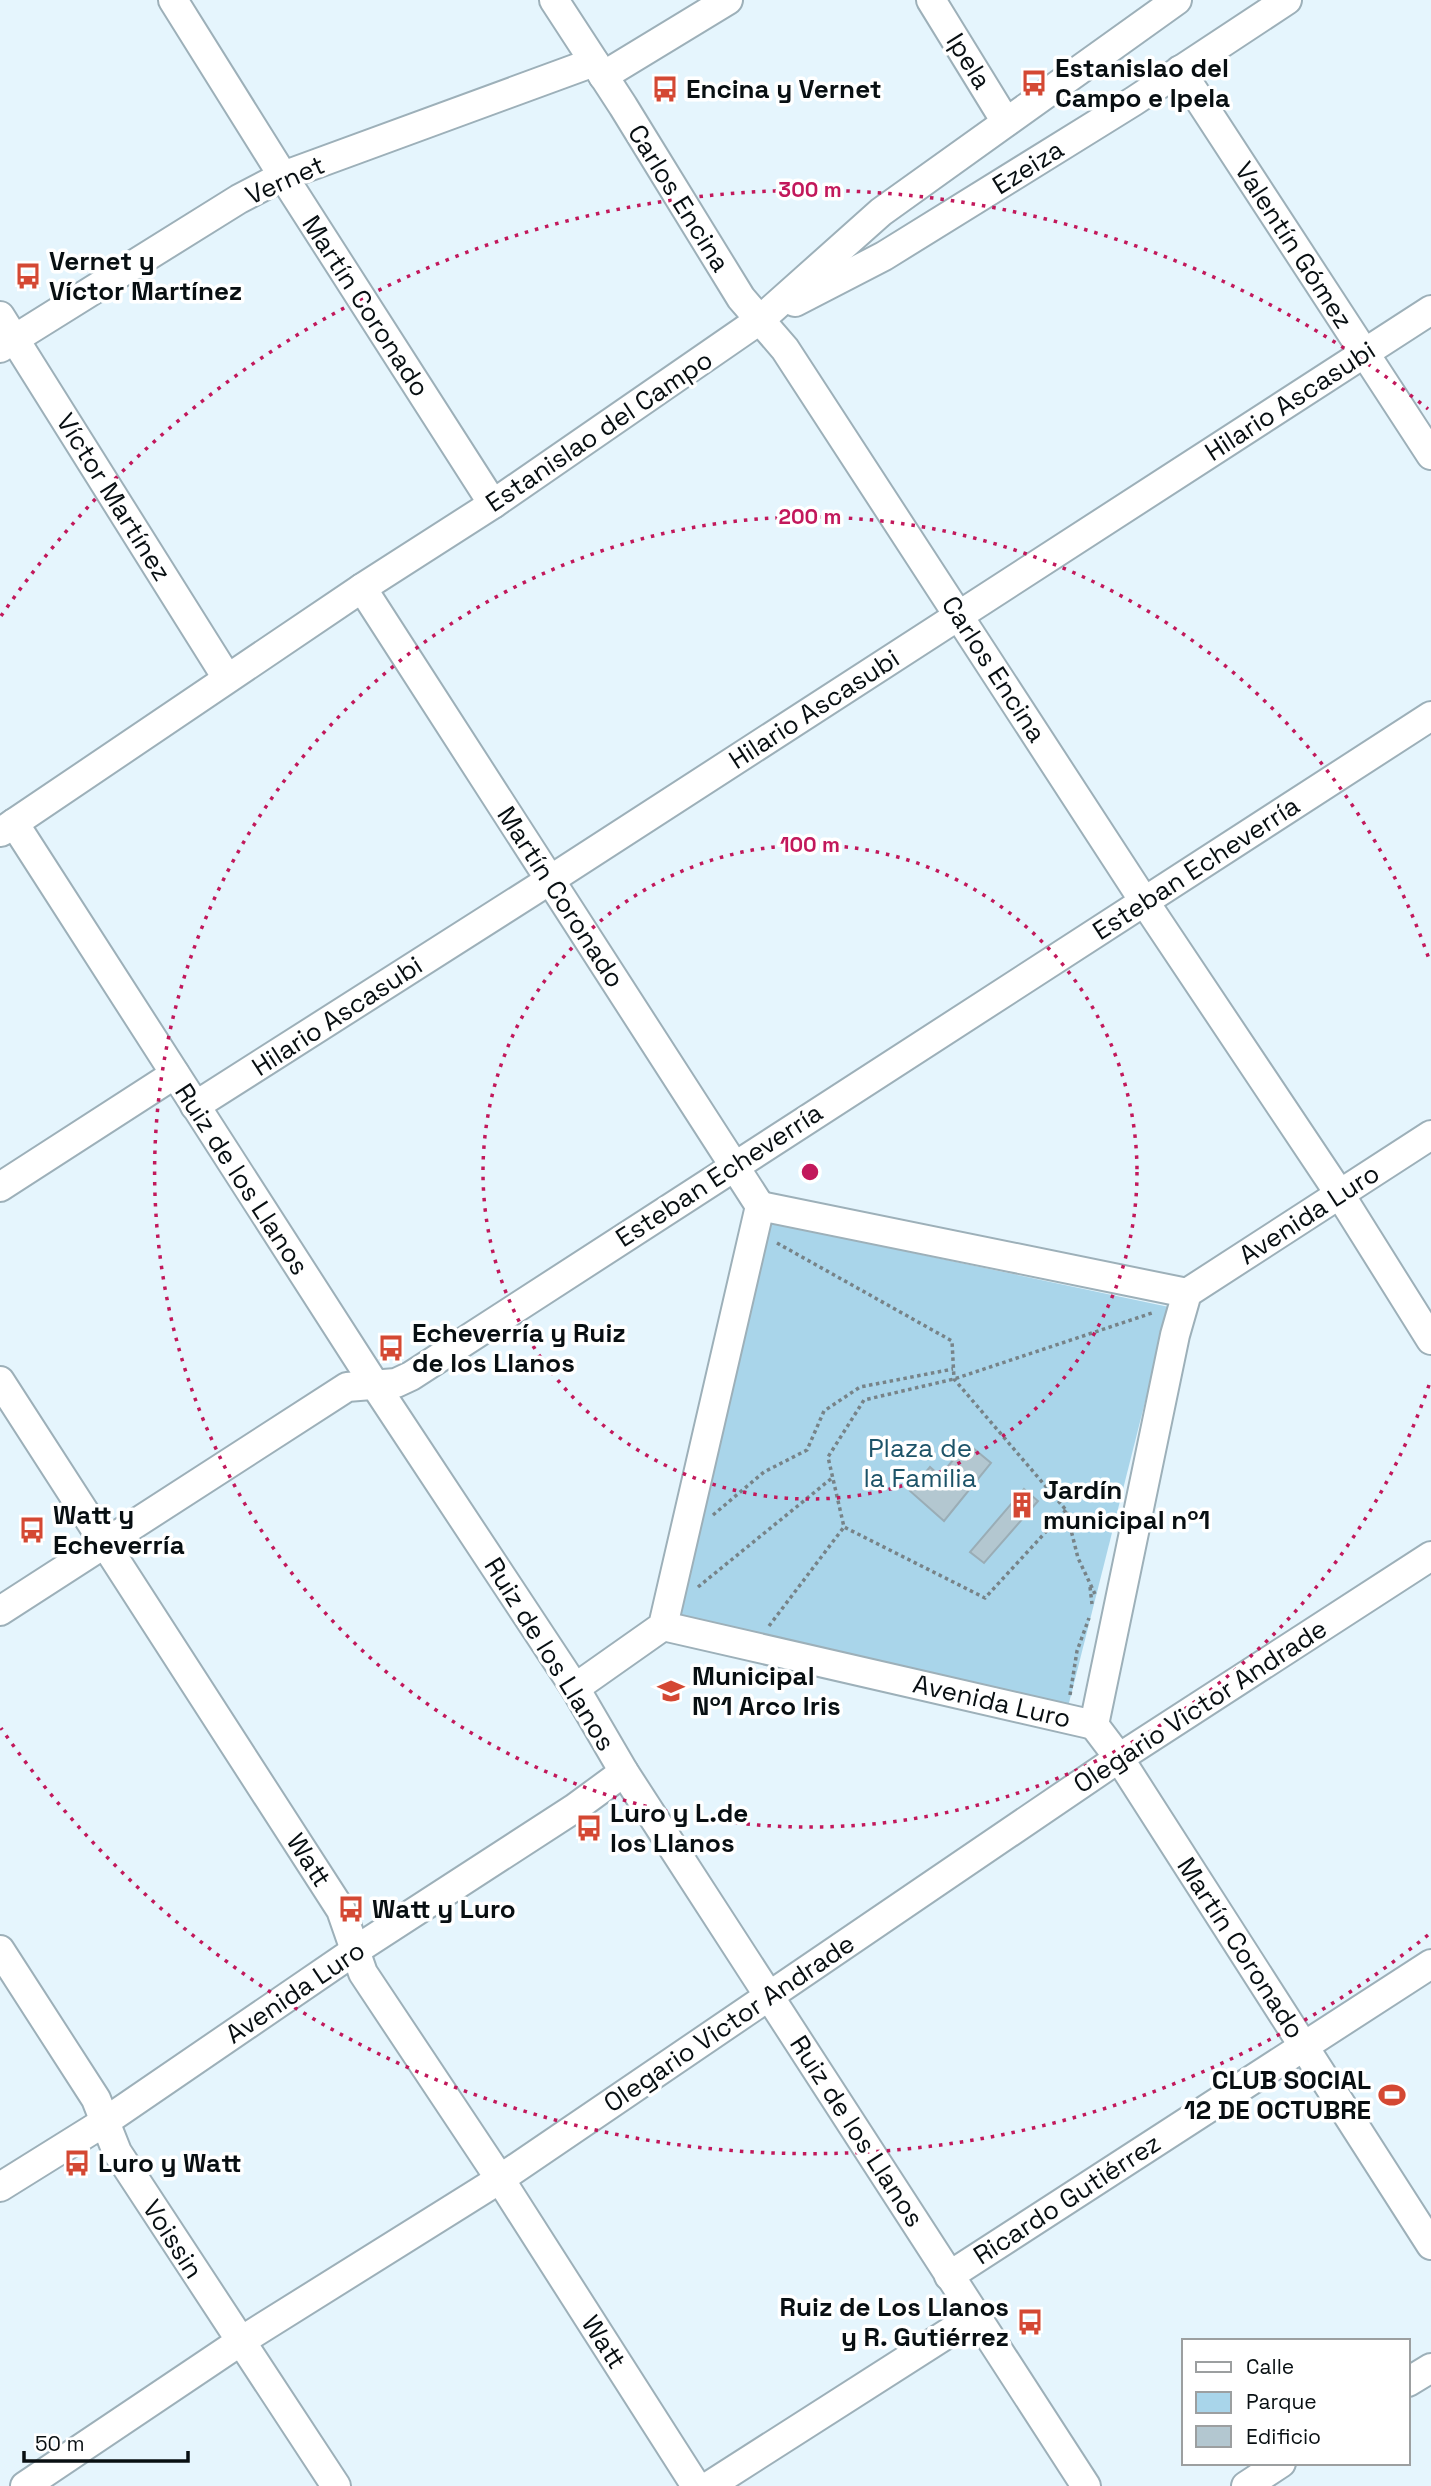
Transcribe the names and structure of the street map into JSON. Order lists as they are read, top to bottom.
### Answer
{
  "streets": {
    "street": [
      "Ipela",
      "Ezeiza",
      "Vernet",
      "Carlos Encina",
      "Valentín Gómez",
      "Martín Coronado",
      "Hilario Ascasubi",
      "Estanislao del Campo",
      "Víctor Martínez",
      "Esteban Echeverría",
      "Ruiz de los Llanos",
      "Avenida Luro",
      "Olegario Victor Andrade",
      "Watt",
      "Ricardo Gutiérrez",
      "Voissin"
    ]
  },
  "crossings": [
    ["Ipela", "Estanislao del Campo"],
    ["Ezeiza", "Carlos Encina"],
    ["Ezeiza", "Valentín Gómez"],
    ["Ezeiza", "Estanislao del Campo"],
    ["Vernet", "Carlos Encina"],
    ["Vernet", "Martín Coronado"],
    ["Vernet", "Víctor Martínez"],
    ["Carlos Encina", "Hilario Ascasubi"],
    ["Carlos Encina", "Estanislao del Campo"],
    ["Carlos Encina", "Esteban Echeverría"],
    ["Carlos Encina", "Avenida Luro"],
    ["Valentín Gómez", "Hilario Ascasubi"],
    ["Martín Coronado", "Hilario Ascasubi"],
    ["Martín Coronado", "Estanislao del Campo"],
    ["Martín Coronado", "Esteban Echeverría"],
    ["Martín Coronado", "Avenida Luro"],
    ["Martín Coronado", "Olegario Victor Andrade"],
    ["Martín Coronado", "Ricardo Gutiérrez"],
    ["Hilario Ascasubi", "Ruiz de los Llanos"],
    ["Estanislao del Campo", "Víctor Martínez"],
    ["Estanislao del Campo", "Ruiz de los Llanos"],
    ["Esteban Echeverría", "Ruiz de los Llanos"],
    ["Esteban Echeverría", "Watt"],
    ["Ruiz de los Llanos", "Avenida Luro"],
    ["Ruiz de los Llanos", "Olegario Victor Andrade"],
    ["Ruiz de los Llanos", "Ricardo Gutiérrez"],
    ["Avenida Luro", "Watt"],
    ["Avenida Luro", "Voissin"],
    ["Olegario Victor Andrade", "Watt"],
    ["Olegario Victor Andrade", "Voissin"]
  ],
  "parks": ["Plaza de la Familia"],
  "places": {
    "bus stop": [
      "Estanislao del Campo e Ipela",
      "Encina y Vernet",
      "Vernet y Víctor Martínez",
      "Echeverría y Ruiz de los Llanos",
      "Watt y Echeverría",
      "Luro y L.de los Llanos",
      "Watt y Luro",
      "Luro y Watt",
      "Ruiz de Los Llanos y R. Gutiérrez"
    ],
    "building": ["Jardín municipal nº1"],
    "school or university": ["Municipal Nº1 Arco Iris"],
    "sports": ["CLUB SOCIAL 12 DE OCTUBRE"]
  },
  "legend": ["Calle", "Parque", "Edificio"],
  "scale_bar": "50 m",
  "rings": ["300 m", "200 m", "100 m"]
}
